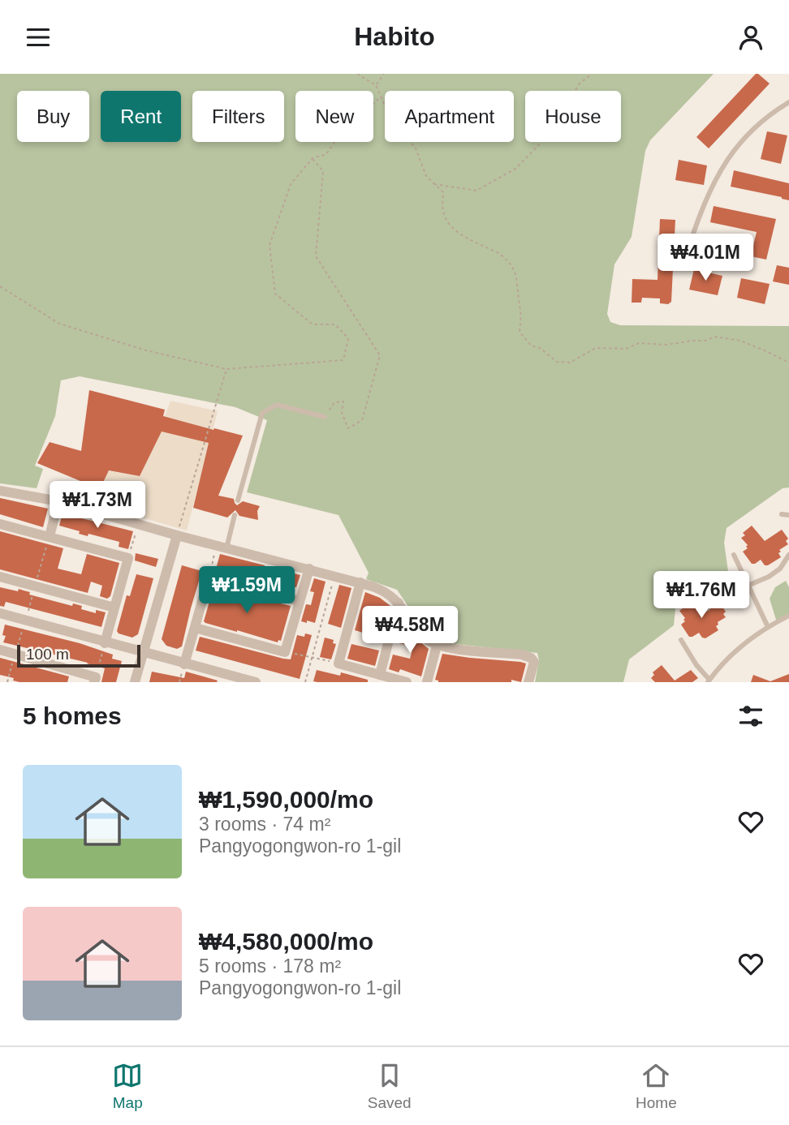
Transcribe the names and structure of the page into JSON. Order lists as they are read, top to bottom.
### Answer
{
  "scale_bar": "100 m",
  "page": {
    "header": "Habito",
    "chip": [
      "Buy",
      "Rent",
      "Filters",
      "New",
      "Apartment",
      "House"
    ],
    "price": [
      "₩4.01M",
      "₩1.73M",
      "₩1.59M",
      "₩1.76M",
      "₩4.58M"
    ],
    "scale": "100 m",
    "heading": "5 homes",
    "list": [
      {
        "name": "₩1,590,000/mo",
        "note": "3 rooms · 74 m² · Pangyogongwon-ro 1-gil"
      },
      {
        "name": "₩4,580,000/mo",
        "note": "5 rooms · 178 m² · Pangyogongwon-ro 1-gil"
      }
    ],
    "tabs": ["Map", "Saved", "Home"]
  }
}
